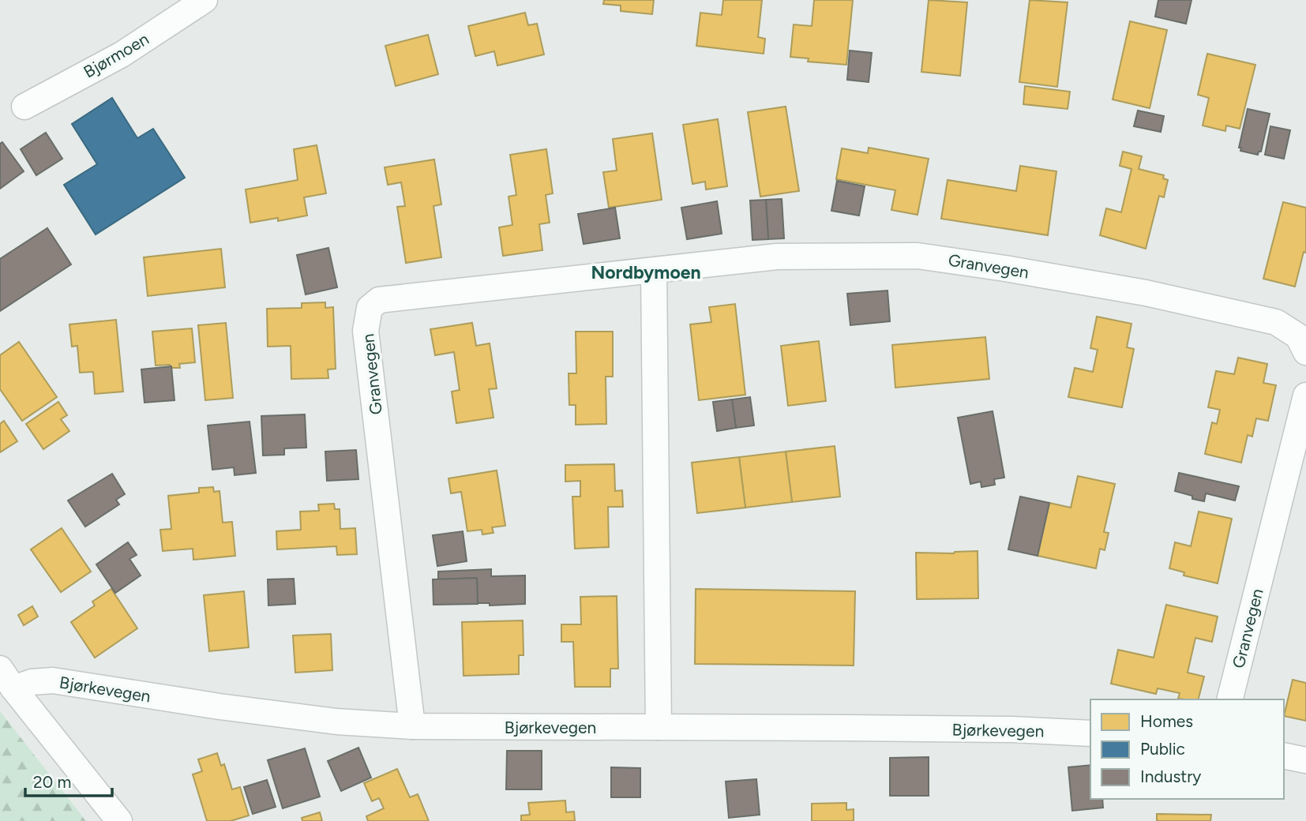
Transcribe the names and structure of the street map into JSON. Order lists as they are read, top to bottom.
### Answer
{
  "streets": {
    "street": ["Bjørmoen", "Granvegen", "Bjørkevegen"]
  },
  "crossings": [
    ["Granvegen", "Bjørkevegen"]
  ],
  "districts": ["Nordbymoen"],
  "legend": ["Homes", "Public", "Industry"],
  "scale_bar": "20 m"
}
